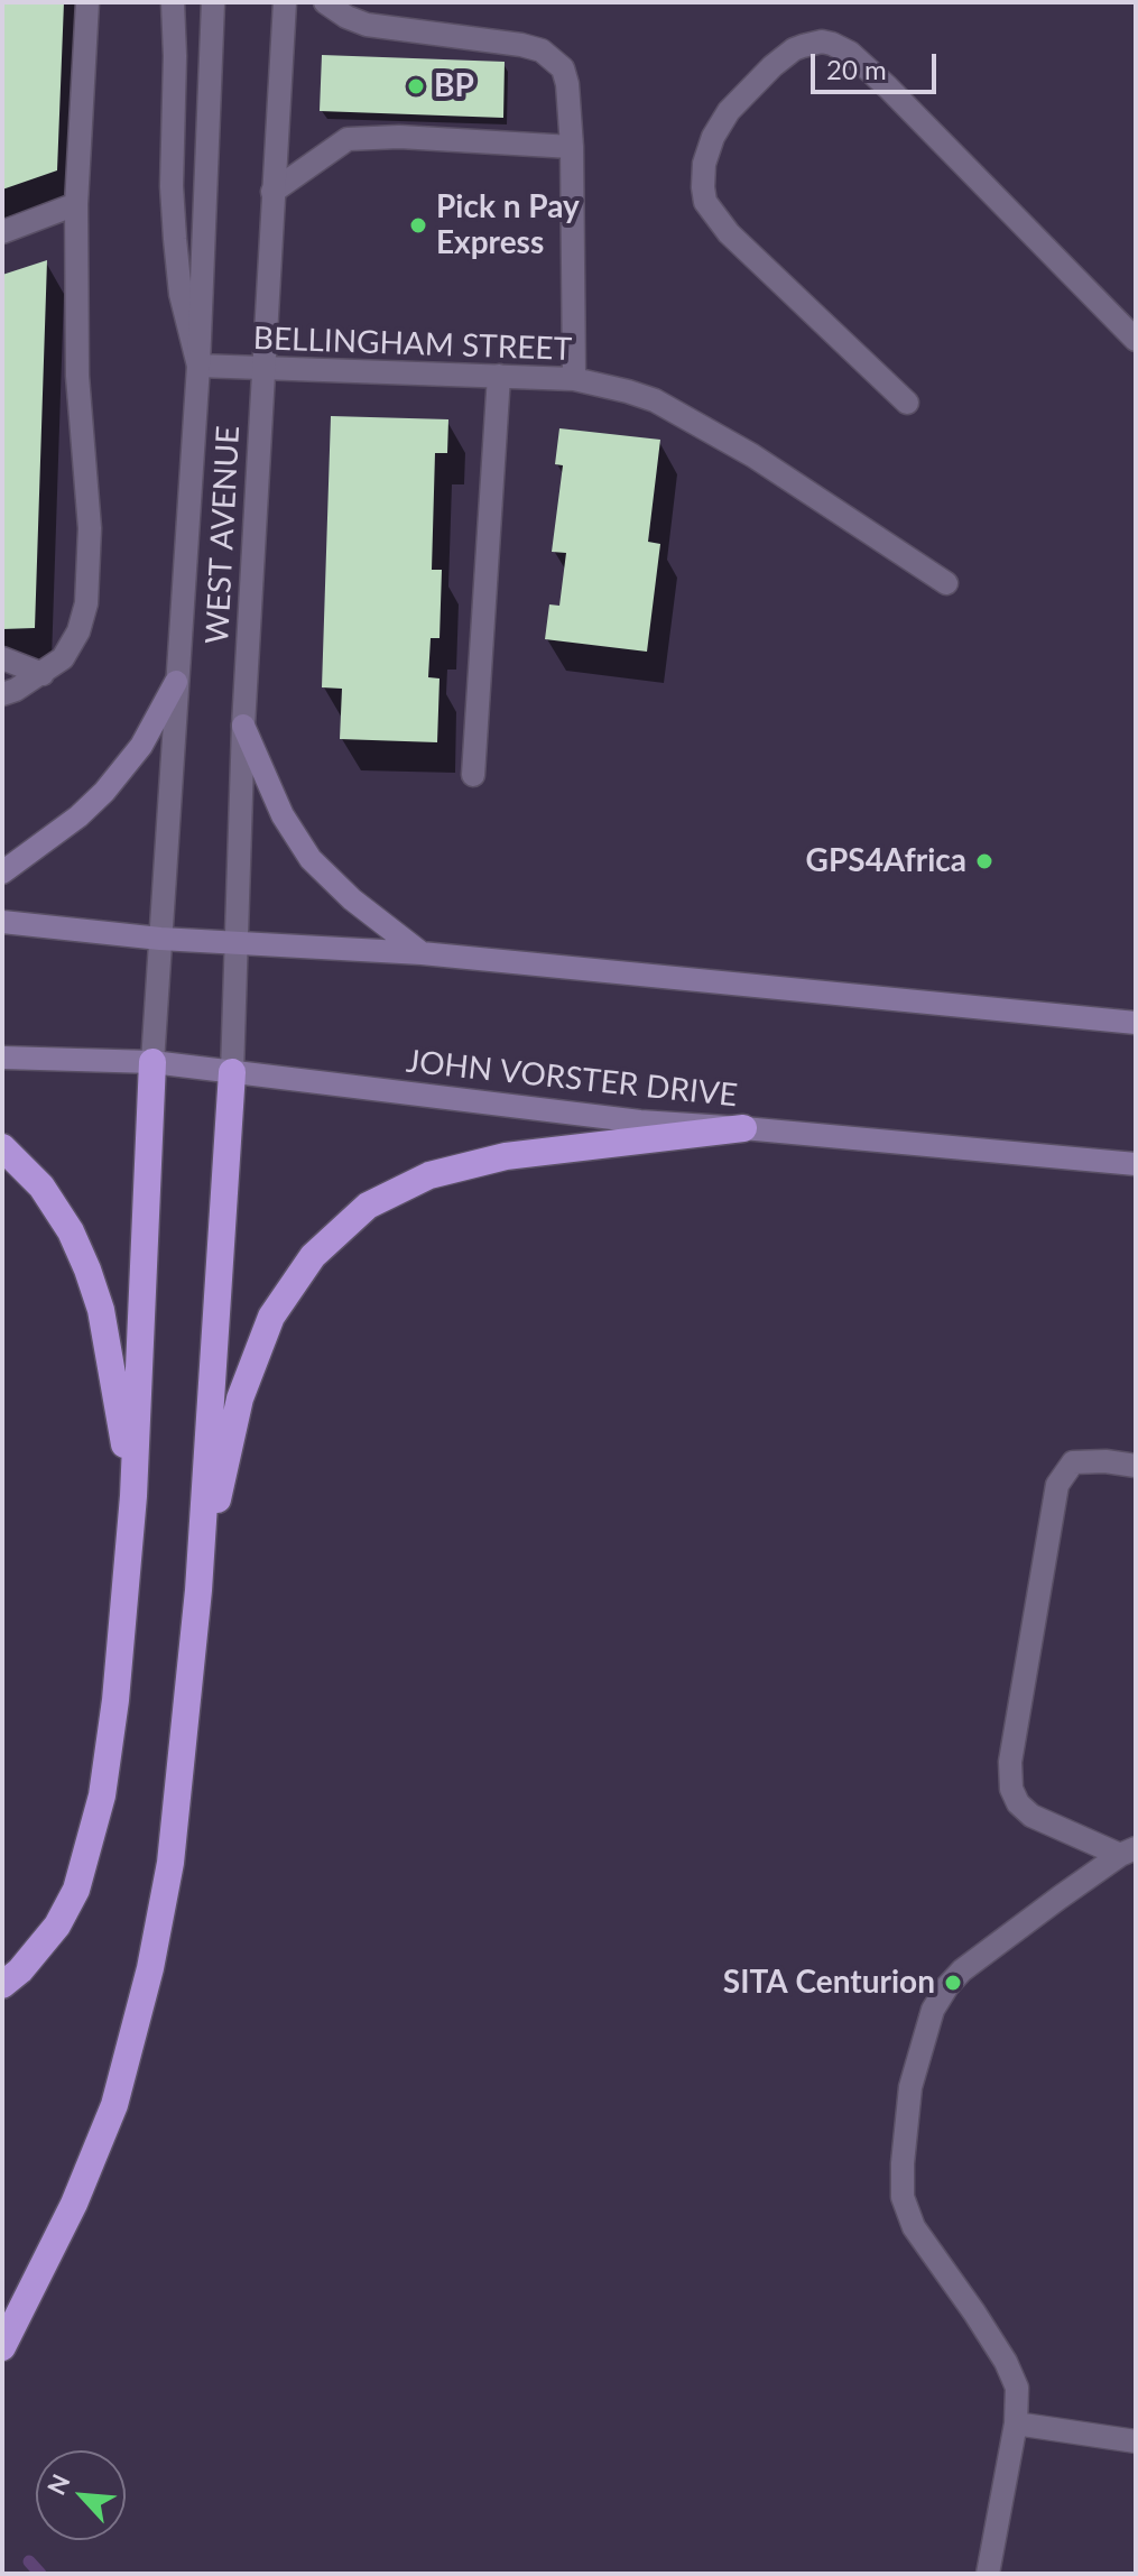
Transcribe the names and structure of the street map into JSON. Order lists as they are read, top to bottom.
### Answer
{
  "streets": {
    "main road": ["JOHN VORSTER DRIVE"],
    "street": ["BELLINGHAM STREET", "WEST AVENUE"]
  },
  "crossings": [
    ["BELLINGHAM STREET", "WEST AVENUE"],
    ["WEST AVENUE", "JOHN VORSTER DRIVE"]
  ],
  "places": [
    "BP",
    "Pick n Pay Express",
    "GPS4Africa",
    "SITA Centurion"
  ],
  "scale_bar": "20 m",
  "north": "top left"
}
